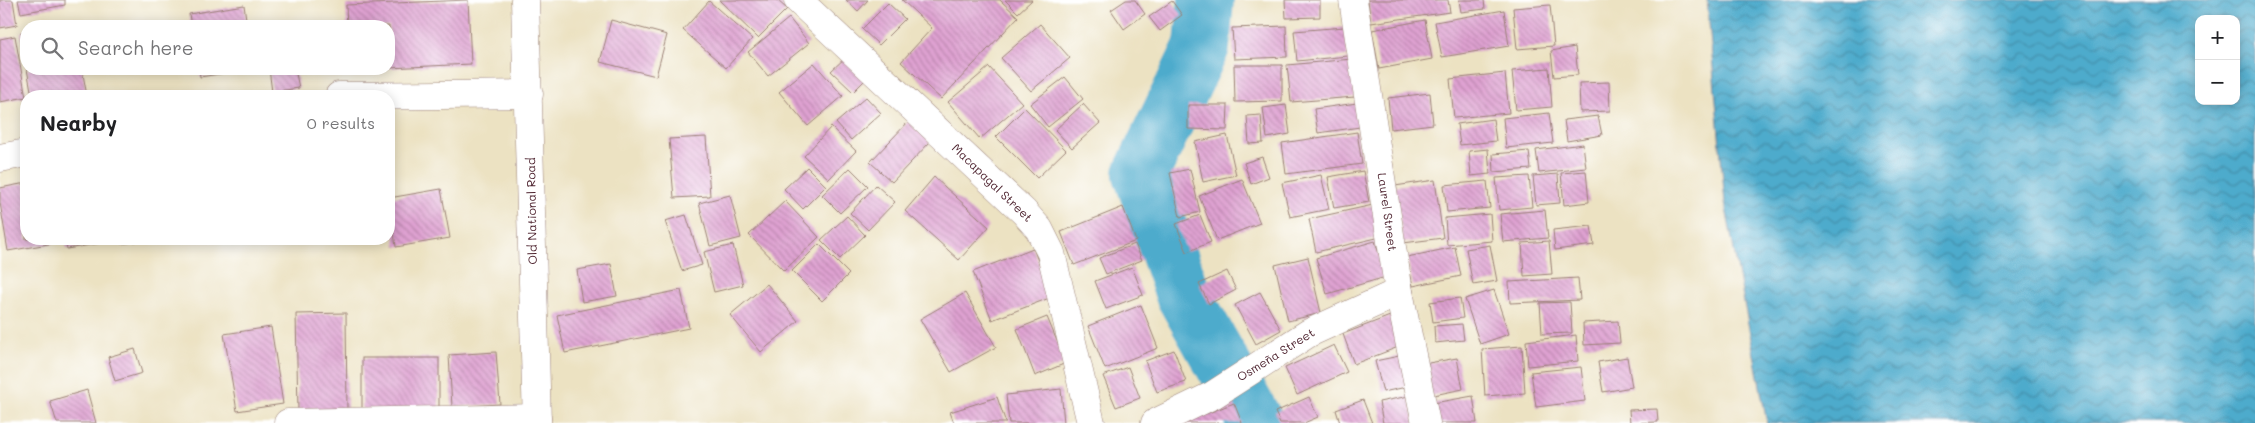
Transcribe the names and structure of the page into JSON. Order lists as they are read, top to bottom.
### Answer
{
  "streets": {
    "street": [
      "Macapagal Street",
      "Old National Road",
      "Laurel Street",
      "Osmeña Street"
    ]
  },
  "crossings": [
    ["Laurel Street", "Osmeña Street"]
  ],
  "page": {
    "map_buttons": ["+", "−"],
    "search": "Search here",
    "heading": ["Nearby", "0 results"]
  }
}
